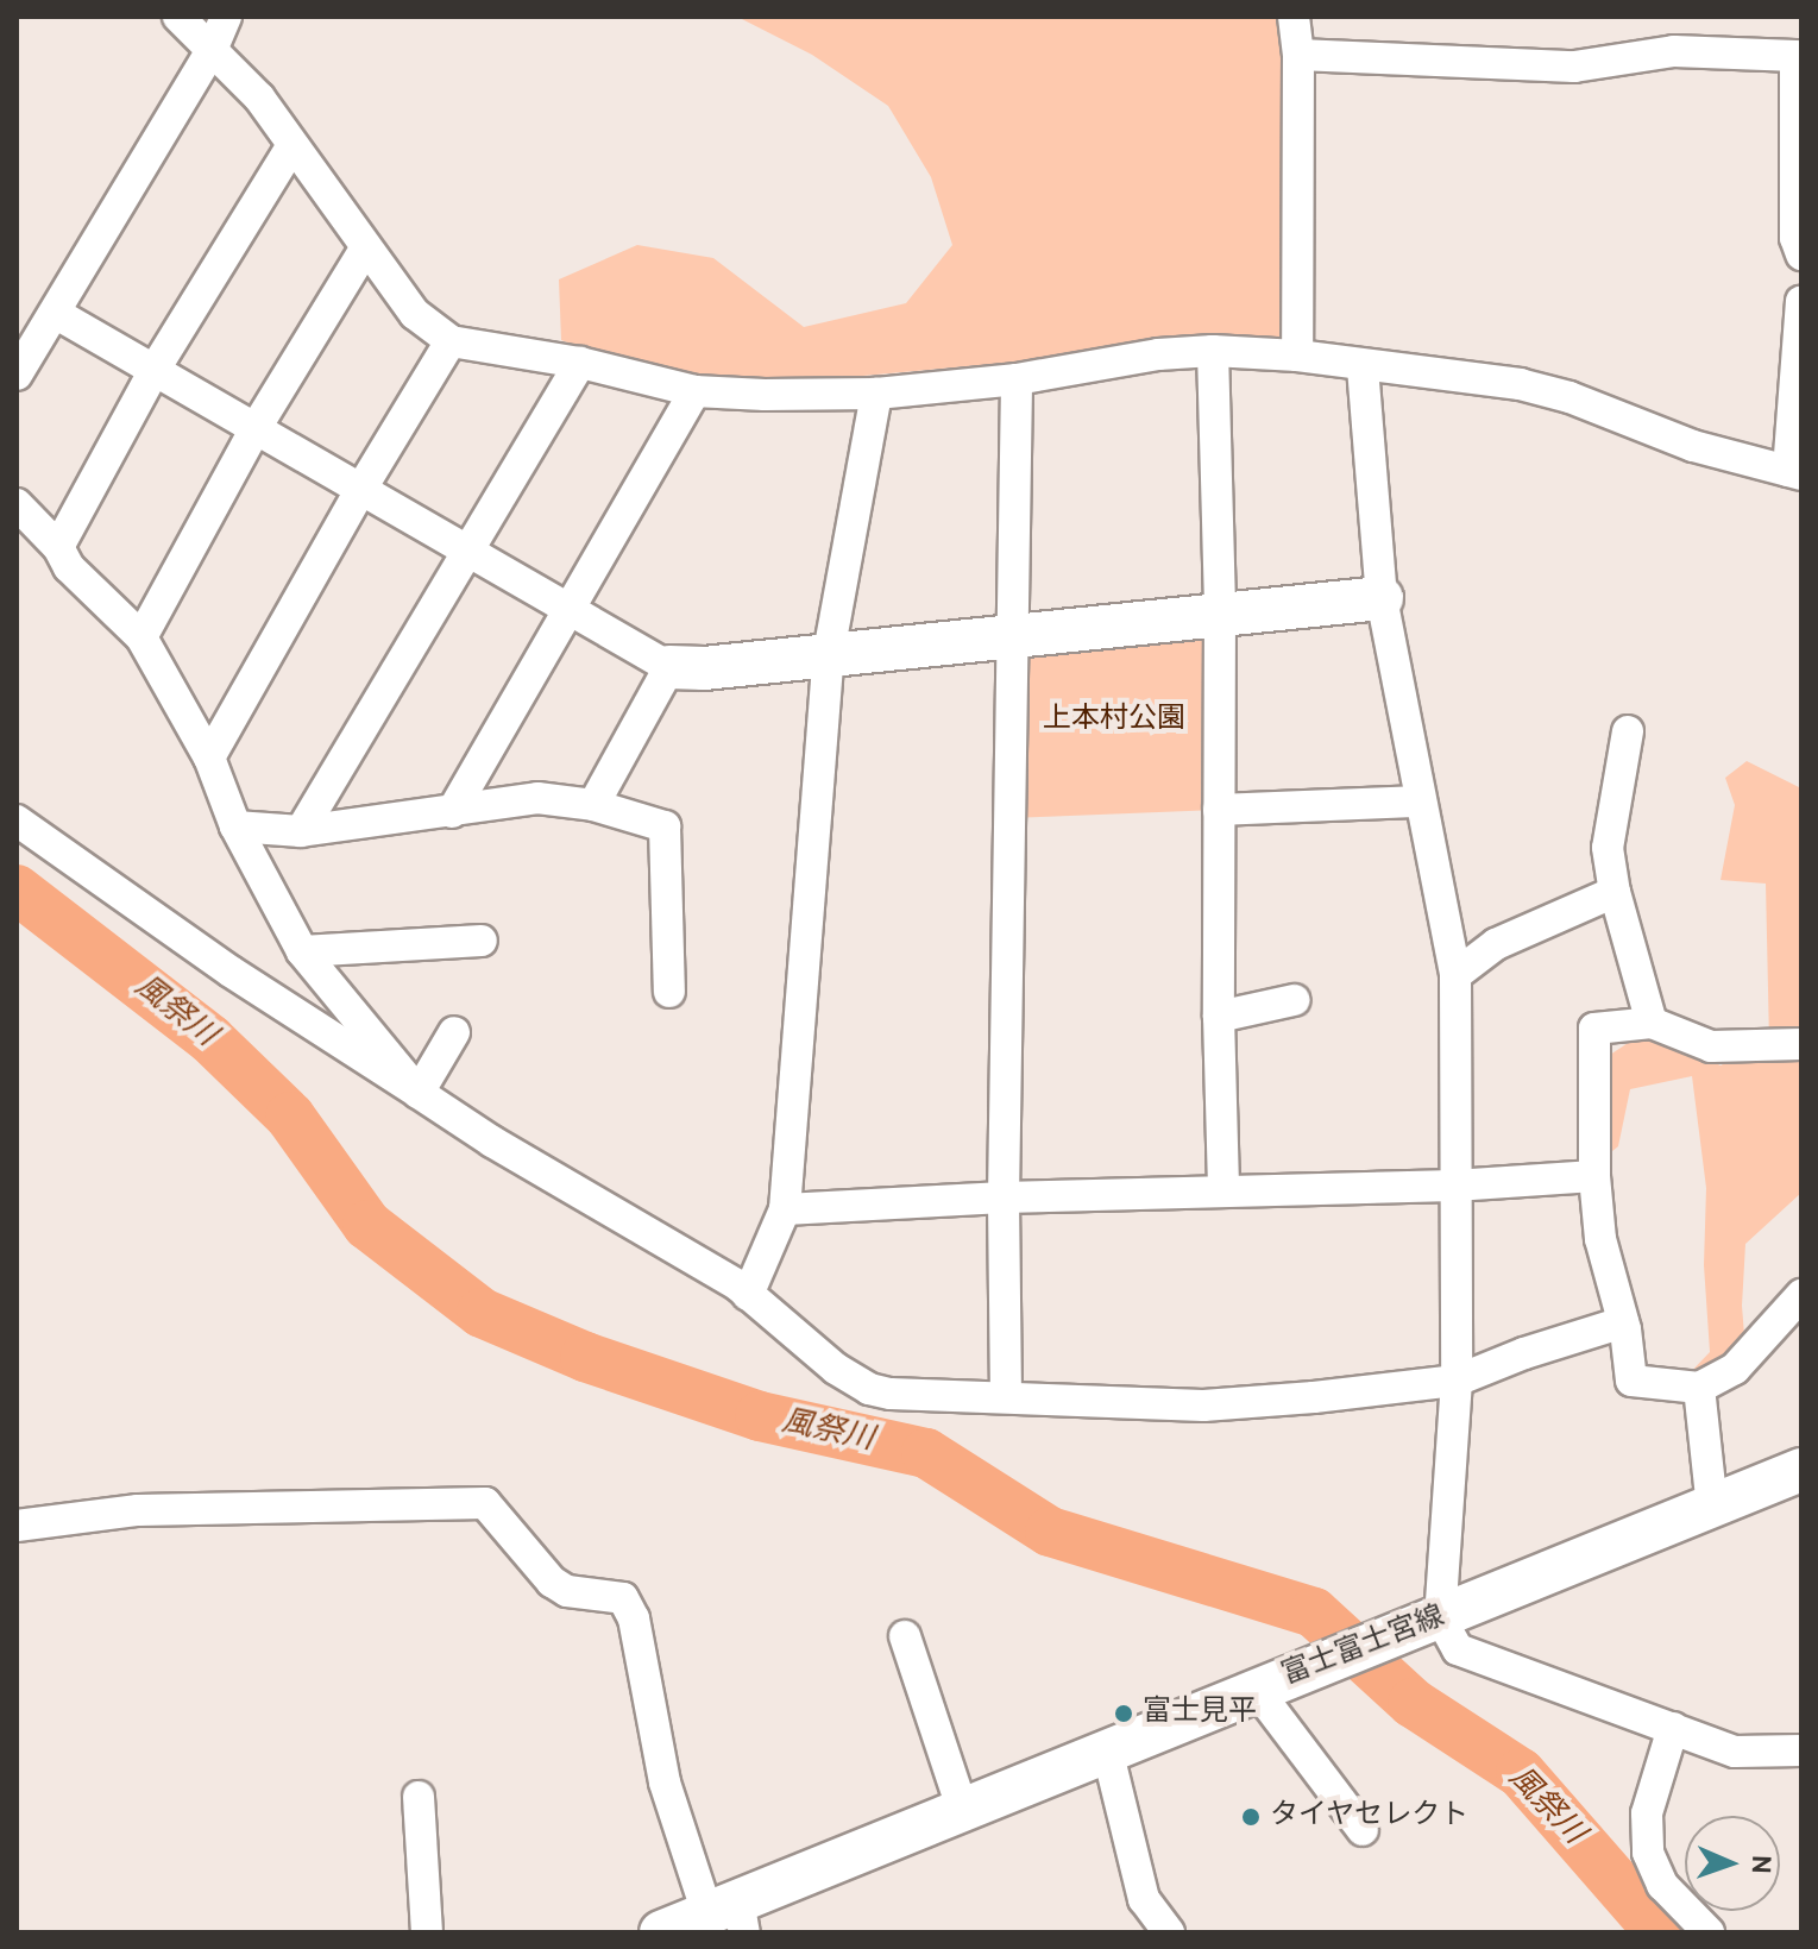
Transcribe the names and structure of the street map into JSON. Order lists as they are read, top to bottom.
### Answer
{
  "streets": {
    "main road": ["富士富士宮線"]
  },
  "water": ["風祭川"],
  "parks": ["上本村公園"],
  "places": ["富士見平", "タイヤセレクト"],
  "north": "right"
}
